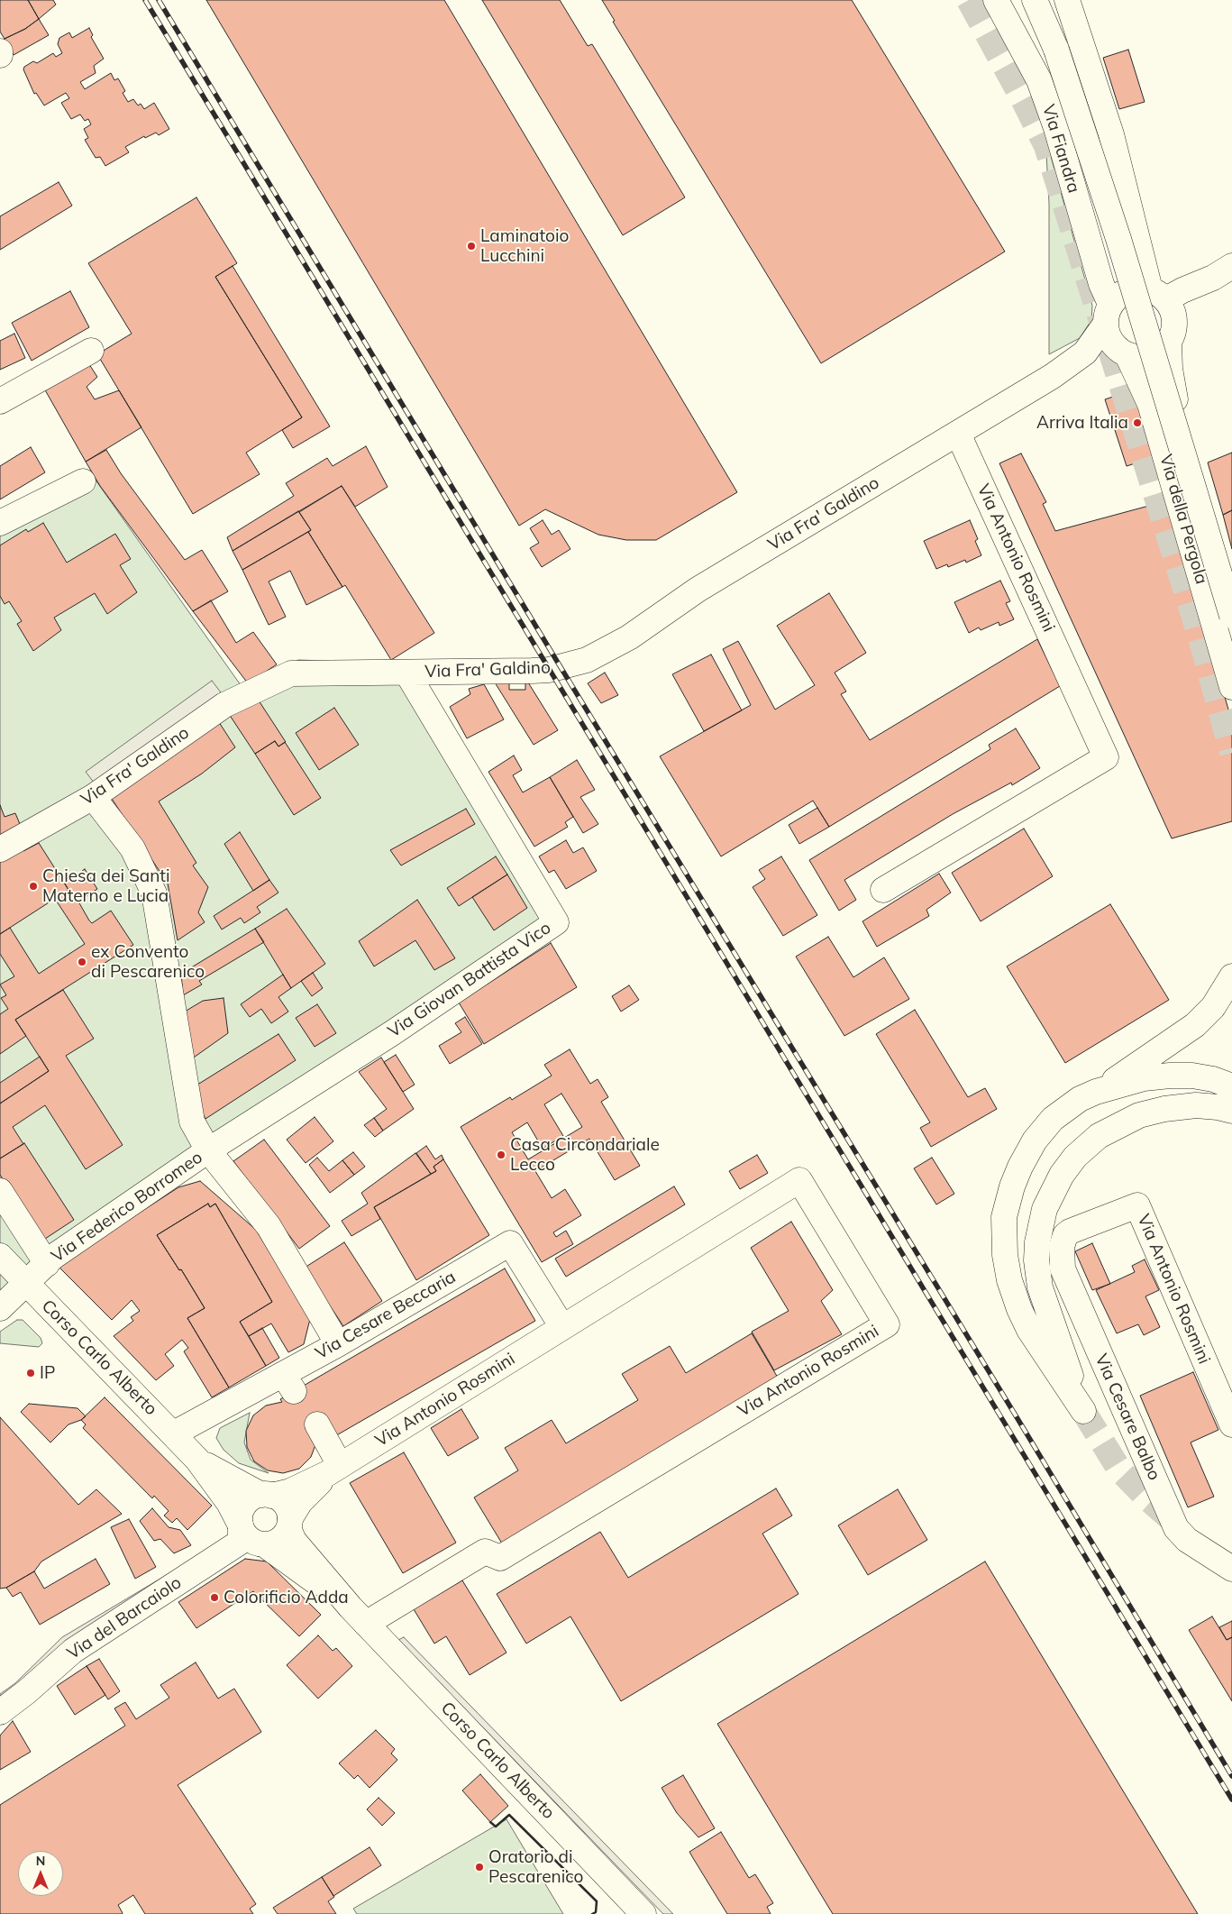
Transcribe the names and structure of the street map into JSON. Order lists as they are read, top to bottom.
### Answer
{
  "streets": {
    "main road": [
      "Via Fiandra",
      "Via Fra' Galdino",
      "Via della Pergola",
      "Via Antonio Rosmini",
      "Via Giovan Battista Vico",
      "Via Federico Borromeo",
      "Via Cesare Beccaria",
      "Corso Carlo Alberto",
      "Via Cesare Balbo",
      "Via del Barcaiolo"
    ]
  },
  "crossings": [
    ["Via Fiandra", "Via Fra' Galdino"],
    ["Via Fiandra", "Via della Pergola"],
    ["Via Fra' Galdino", "Via della Pergola"],
    ["Via Fra' Galdino", "Via Antonio Rosmini"],
    ["Via Fra' Galdino", "Via Giovan Battista Vico"],
    ["Via Fra' Galdino", "Via Federico Borromeo"],
    ["Via Antonio Rosmini", "Via Cesare Beccaria"],
    ["Via Antonio Rosmini", "Corso Carlo Alberto"],
    ["Via Antonio Rosmini", "Via Cesare Balbo"],
    ["Via Antonio Rosmini", "Via del Barcaiolo"],
    ["Via Giovan Battista Vico", "Via Federico Borromeo"],
    ["Via Federico Borromeo", "Via Cesare Beccaria"],
    ["Via Federico Borromeo", "Corso Carlo Alberto"],
    ["Via Cesare Beccaria", "Corso Carlo Alberto"],
    ["Corso Carlo Alberto", "Via del Barcaiolo"]
  ],
  "places": [
    "Laminatoio Lucchini",
    "Arriva Italia",
    "Chiesa dei Santi Materno e Lucia",
    "ex Convento di Pescarenico",
    "Casa Circondariale Lecco",
    "IP",
    "Colorificio Adda",
    "Oratorio di Pescarenico"
  ],
  "north": "top"
}
